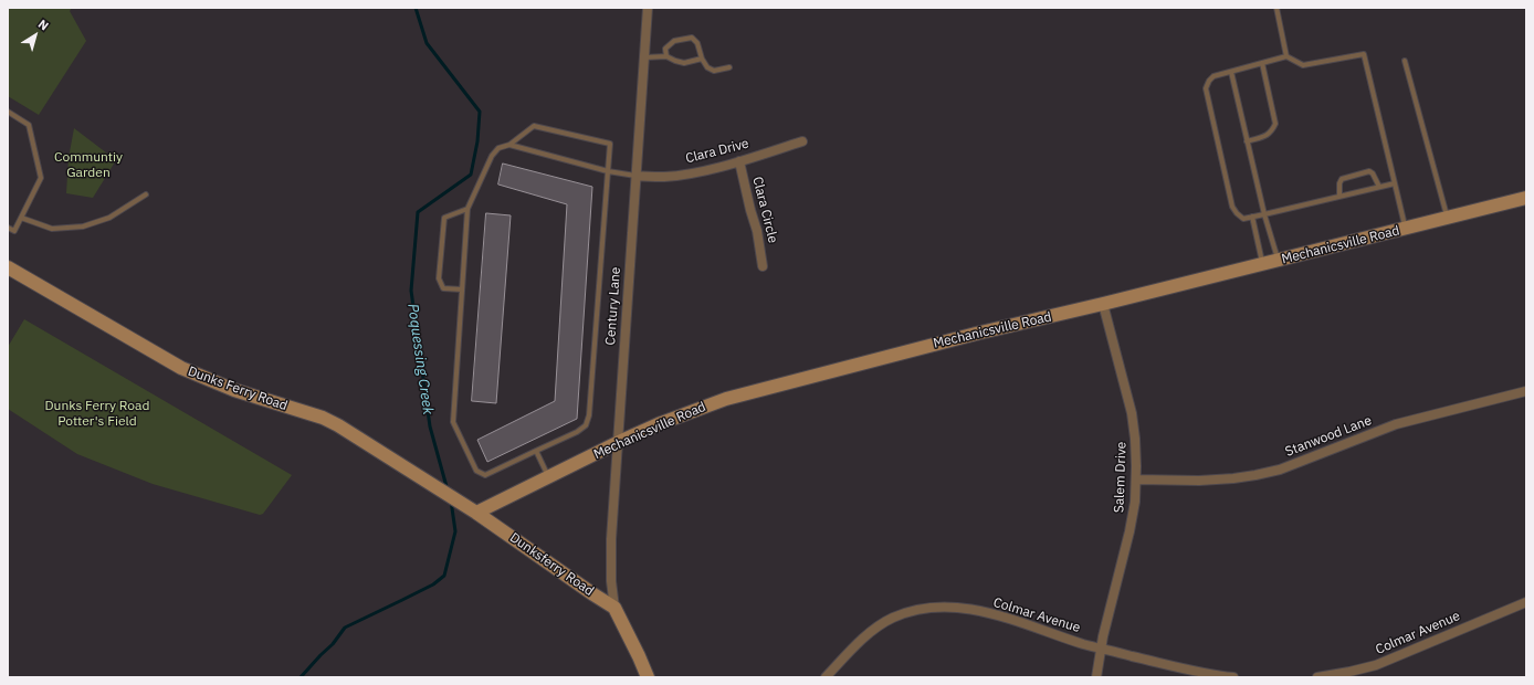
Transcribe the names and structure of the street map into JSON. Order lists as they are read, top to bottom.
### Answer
{
  "streets": {
    "street": [
      "Clara Drive",
      "Clara Circle",
      "Mechanicsville Road",
      "Century Lane",
      "Dunks Ferry Road",
      "Stanwood Lane",
      "Salem Drive",
      "Dunksferry Road",
      "Colmar Avenue"
    ]
  },
  "crossings": [
    ["Clara Drive", "Clara Circle"],
    ["Clara Drive", "Century Lane"],
    ["Mechanicsville Road", "Century Lane"],
    ["Mechanicsville Road", "Salem Drive"],
    ["Mechanicsville Road", "Dunksferry Road"],
    ["Century Lane", "Dunksferry Road"],
    ["Dunks Ferry Road", "Dunksferry Road"],
    ["Stanwood Lane", "Salem Drive"],
    ["Salem Drive", "Colmar Avenue"]
  ],
  "water": ["Poquessing Creek"],
  "parks": ["Communtiy Garden", "Dunks Ferry Road Potter's Field"],
  "north": "top right"
}
